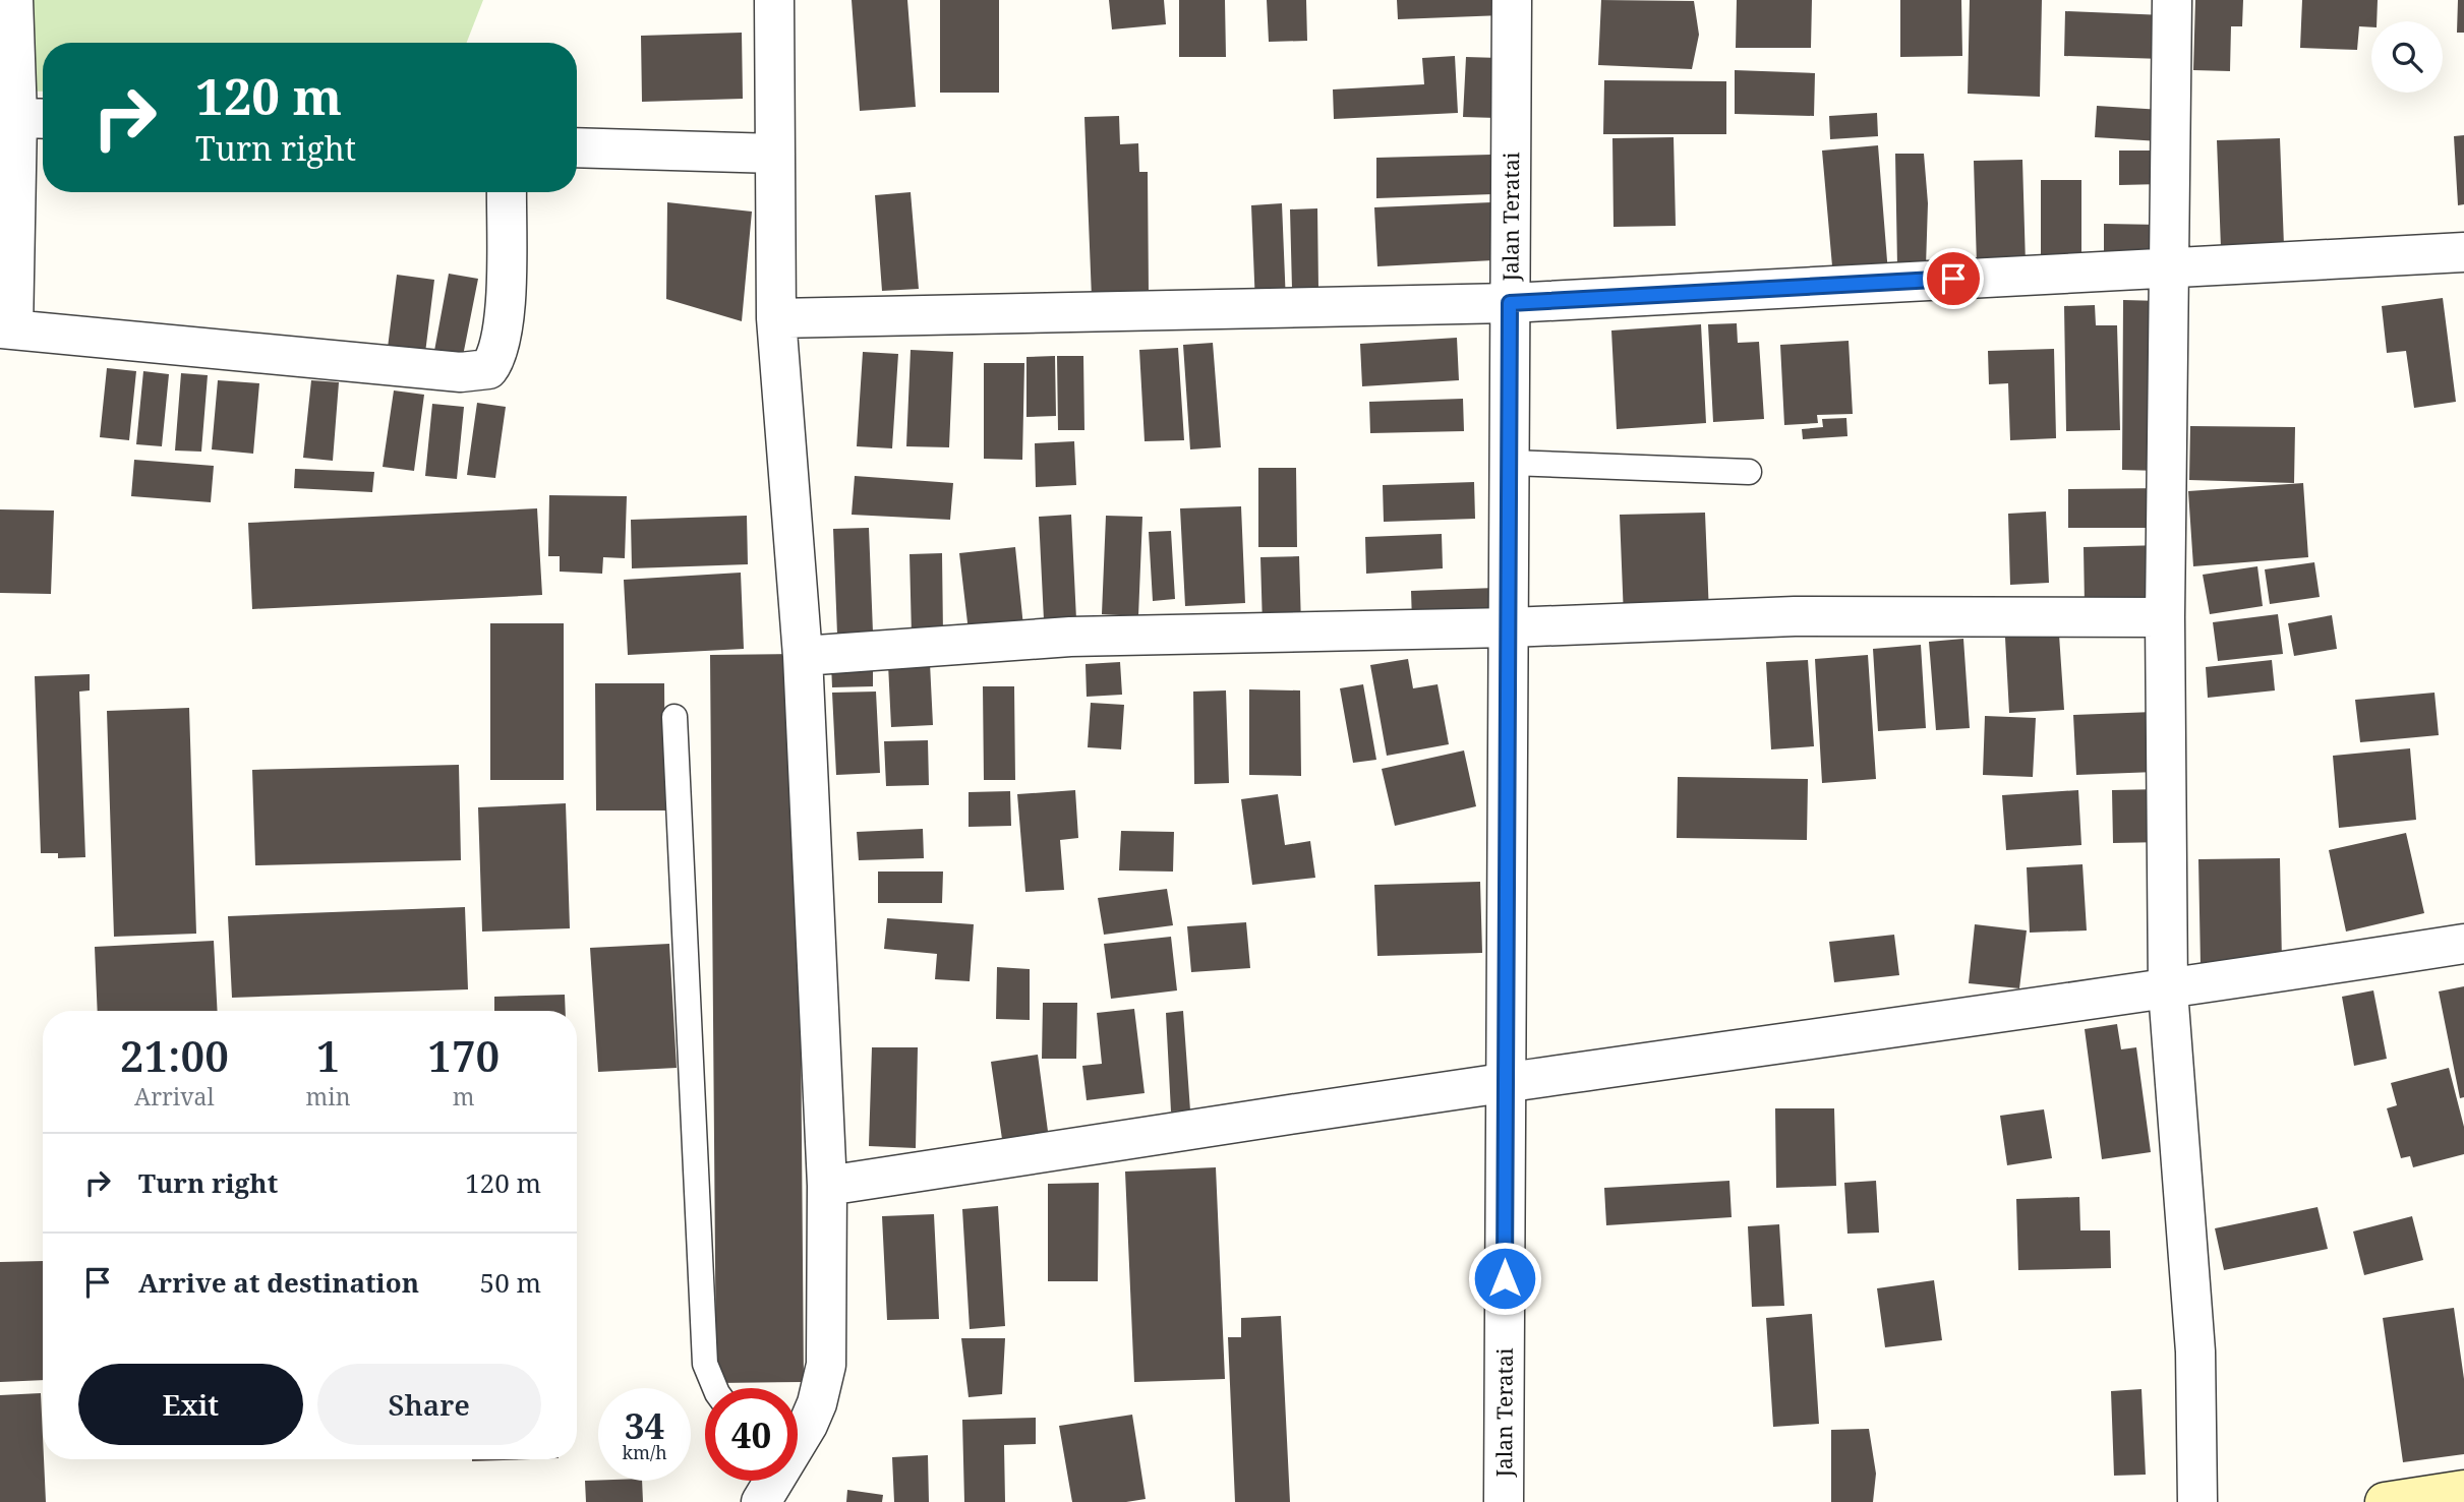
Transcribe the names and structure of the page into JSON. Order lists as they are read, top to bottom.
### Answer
{
  "streets": {
    "street": ["Jalan Teratai"]
  },
  "page": {
    "turn": ["120 m", "Turn right"],
    "eta": [
      "21:00",
      "Arrival",
      "1",
      "min",
      "170",
      "m"
    ],
    "list": [
      {
        "name": "Turn right",
        "value": "120 m"
      },
      {
        "name": "Arrive at destination",
        "value": "50 m"
      }
    ],
    "buttons": ["Exit", "Share"],
    "speed": "34 km/h",
    "limit": "40"
  }
}
